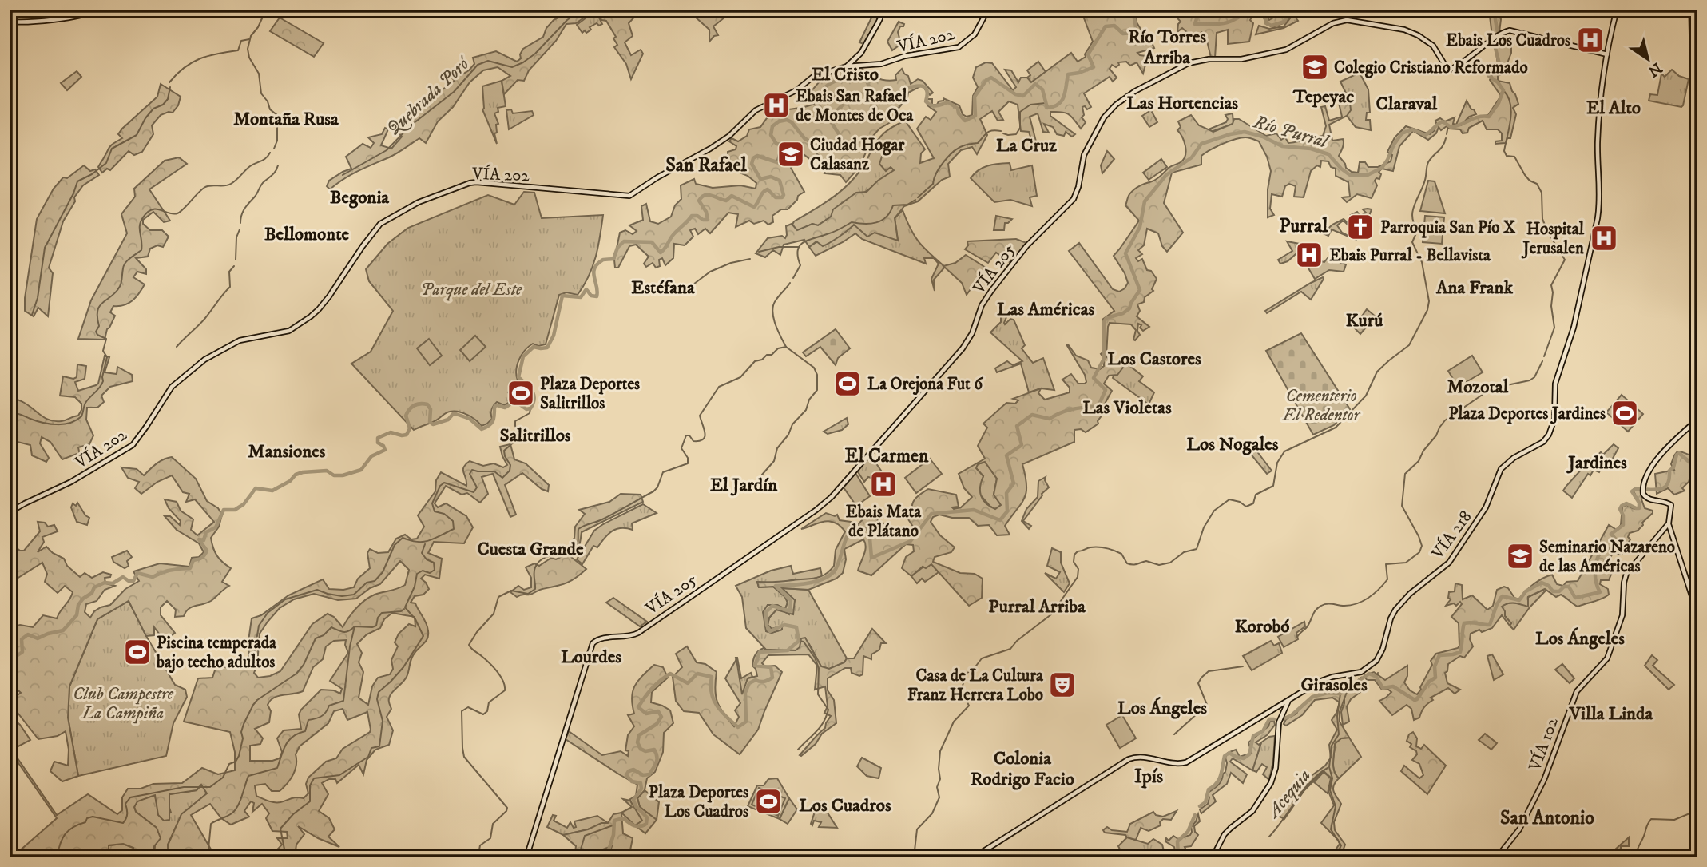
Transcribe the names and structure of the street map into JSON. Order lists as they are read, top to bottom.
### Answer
{
  "streets": {
    "main road": [
      "VÍA 202",
      "VÍA 205",
      "VÍA 218",
      "VÍA 102"
    ]
  },
  "crossings": [
    ["VÍA 205", "VÍA 218"]
  ],
  "districts": [
    "Río Torres Arriba",
    "El Cristo",
    "Tepeyac",
    "Las Hortencias",
    "Claraval",
    "El Alto",
    "Montaña Rusa",
    "La Cruz",
    "San Rafael",
    "Begonia",
    "Purral",
    "Bellomonte",
    "Estéfana",
    "Ana Frank",
    "Las Américas",
    "Kurú",
    "Los Castores",
    "Mozotal",
    "Las Violetas",
    "Salitrillos",
    "Los Nogales",
    "Mansiones",
    "El Carmen",
    "Jardines",
    "El Jardín",
    "Cuesta Grande",
    "Purral Arriba",
    "Korobó",
    "Los Ángeles",
    "Lourdes",
    "Girasoles",
    "Los Ángeles",
    "Villa Linda",
    "Colonia Rodrigo Facio",
    "Ipís",
    "Los Cuadros",
    "San Antonio"
  ],
  "water": ["Quebrada Poró", "Río Purral", "Acequia"],
  "parks": ["Parque del Este", "Cementerio El Redentor", "Club Campestre La Campiña"],
  "places": {
    "hospital": [
      "Ebais Los Cuadros",
      "Ebais San Rafael de Montes de Oca",
      "Hospital Jerusalen",
      "Ebais Purral - Bellavista",
      "Ebais Mata de Plátano"
    ],
    "school or university": ["Colegio Cristiano Reformado", "Ciudad Hogar Calasanz", "Seminario Nazareno de las Américas"],
    "church": ["Parroquia San Pío X"],
    "sports": [
      "La Orejona Fut 6",
      "Plaza Deportes Salitrillos",
      "Plaza Deportes Jardines",
      "Piscina temperada bajo techo adultos",
      "Plaza Deportes Los Cuadros"
    ],
    "theatre": ["Casa de La Cultura Franz Herrera Lobo"]
  },
  "north": "bottom right"
}
